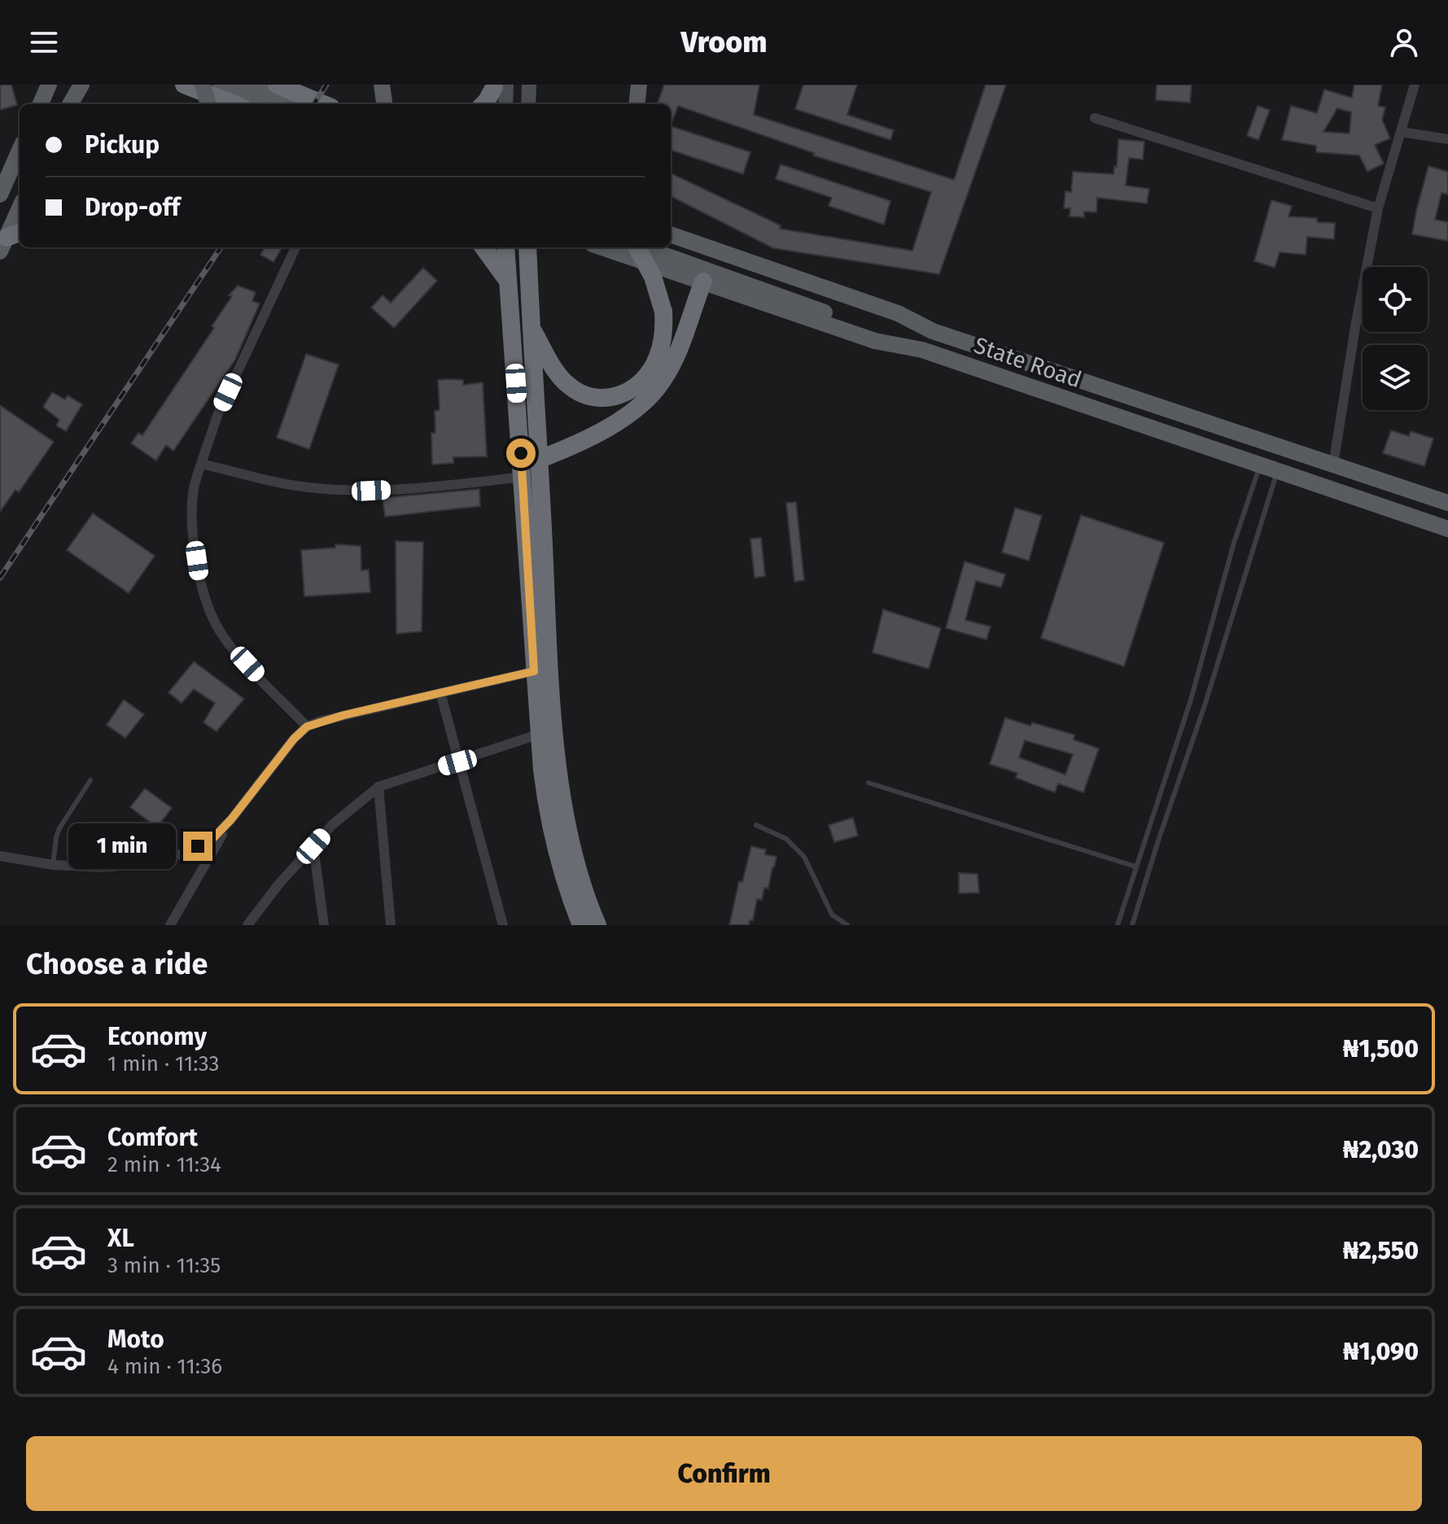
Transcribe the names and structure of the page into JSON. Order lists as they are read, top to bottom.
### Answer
{
  "streets": {
    "main road": ["State Road"]
  },
  "page": {
    "header": "Vroom",
    "banner": ["Pickup", "Drop-off"],
    "bubble": "1 min",
    "heading": "Choose a ride",
    "list": [
      {
        "name": "Economy",
        "note": "1 min · 11:33",
        "value": "₦1,500"
      },
      {
        "name": "Comfort",
        "note": "2 min · 11:34",
        "value": "₦2,030"
      },
      {
        "name": "XL",
        "note": "3 min · 11:35",
        "value": "₦2,550"
      },
      {
        "name": "Moto",
        "note": "4 min · 11:36",
        "value": "₦1,090"
      }
    ],
    "buttons": "Confirm"
  }
}
